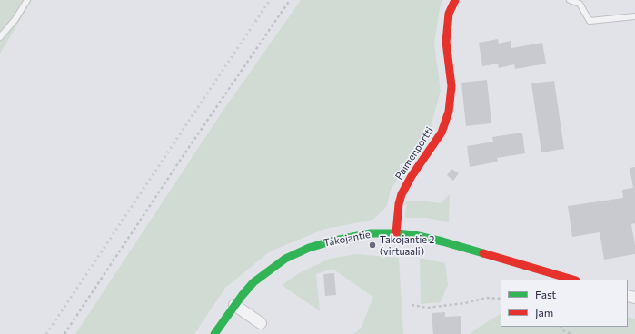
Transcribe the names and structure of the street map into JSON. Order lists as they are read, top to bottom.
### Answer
{
  "streets": {
    "street": ["Paimenportti", "Takojantie"]
  },
  "crossings": [
    ["Paimenportti", "Takojantie"]
  ],
  "places": ["Takojantie 2 (virtuaali)"],
  "legend": ["Fast", "Jam"]
}
